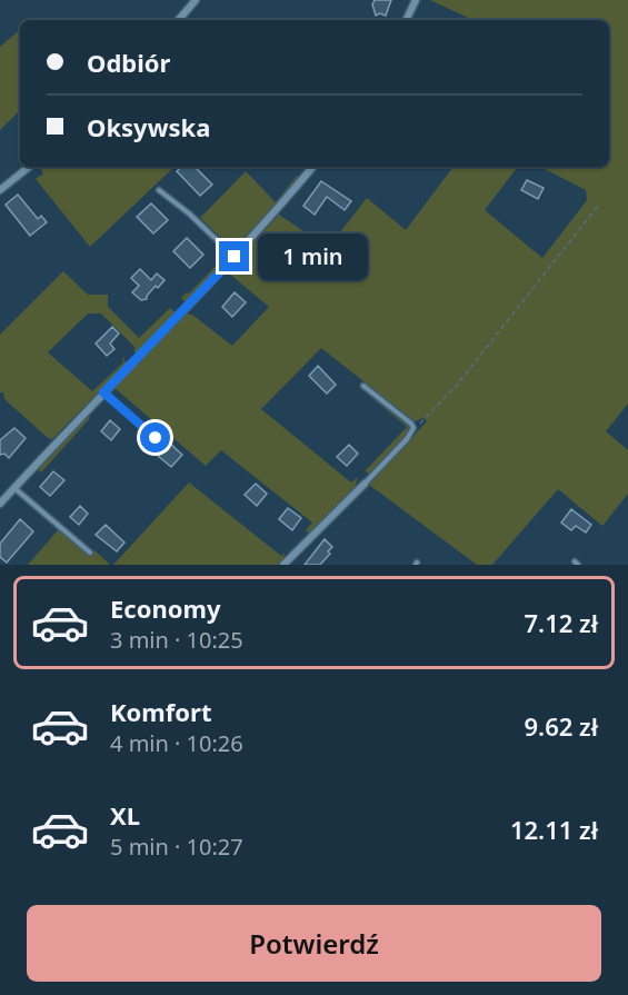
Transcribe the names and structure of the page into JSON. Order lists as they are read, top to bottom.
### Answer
{
  "page": {
    "banner": ["Odbiór", "Oksywska"],
    "bubble": "1 min",
    "list": [
      {
        "name": "Economy",
        "note": "3 min · 10:25",
        "value": "7.12 zł"
      },
      {
        "name": "Komfort",
        "note": "4 min · 10:26",
        "value": "9.62 zł"
      },
      {
        "name": "XL",
        "note": "5 min · 10:27",
        "value": "12.11 zł"
      }
    ],
    "buttons": "Potwierdź"
  }
}
